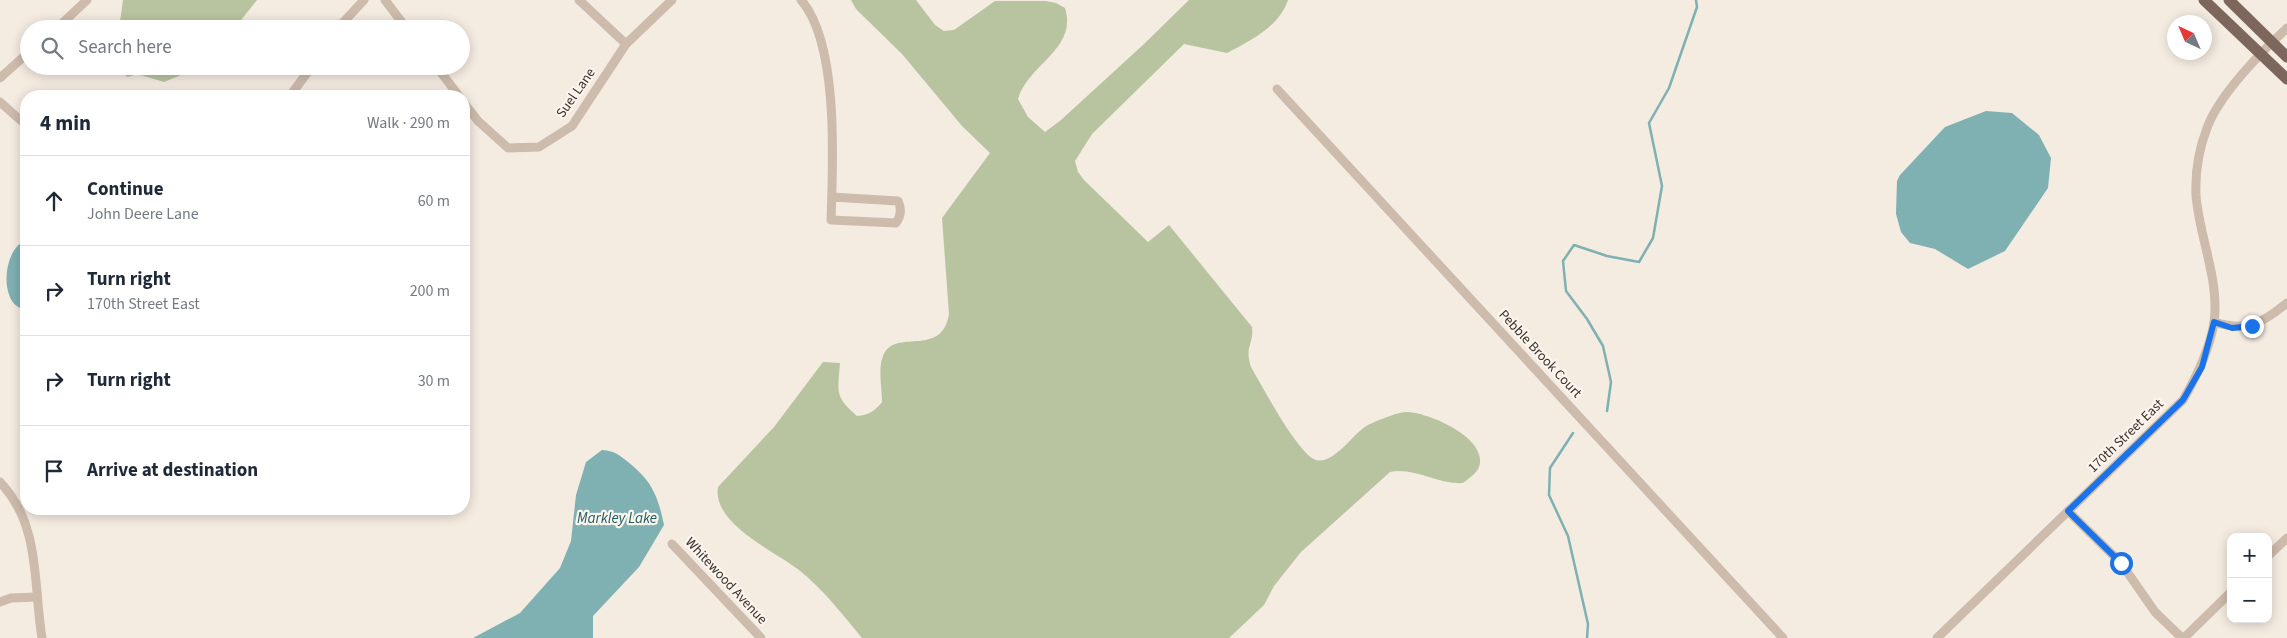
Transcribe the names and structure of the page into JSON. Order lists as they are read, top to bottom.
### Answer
{
  "streets": {
    "street": [
      "Suel Lane",
      "Pebble Brook Court",
      "170th Street East",
      "Whitewood Avenue"
    ]
  },
  "water": ["Markley Lake"],
  "north": "top left",
  "page": {
    "search": "Search here",
    "heading": ["4 min", "Walk · 290 m"],
    "list": [
      ["Continue", "John Deere Lane", "60 m"],
      ["Turn right", "170th Street East", "200 m"],
      ["Turn right", "30 m"],
      "Arrive at destination"
    ],
    "map_buttons": ["+", "−"]
  }
}
